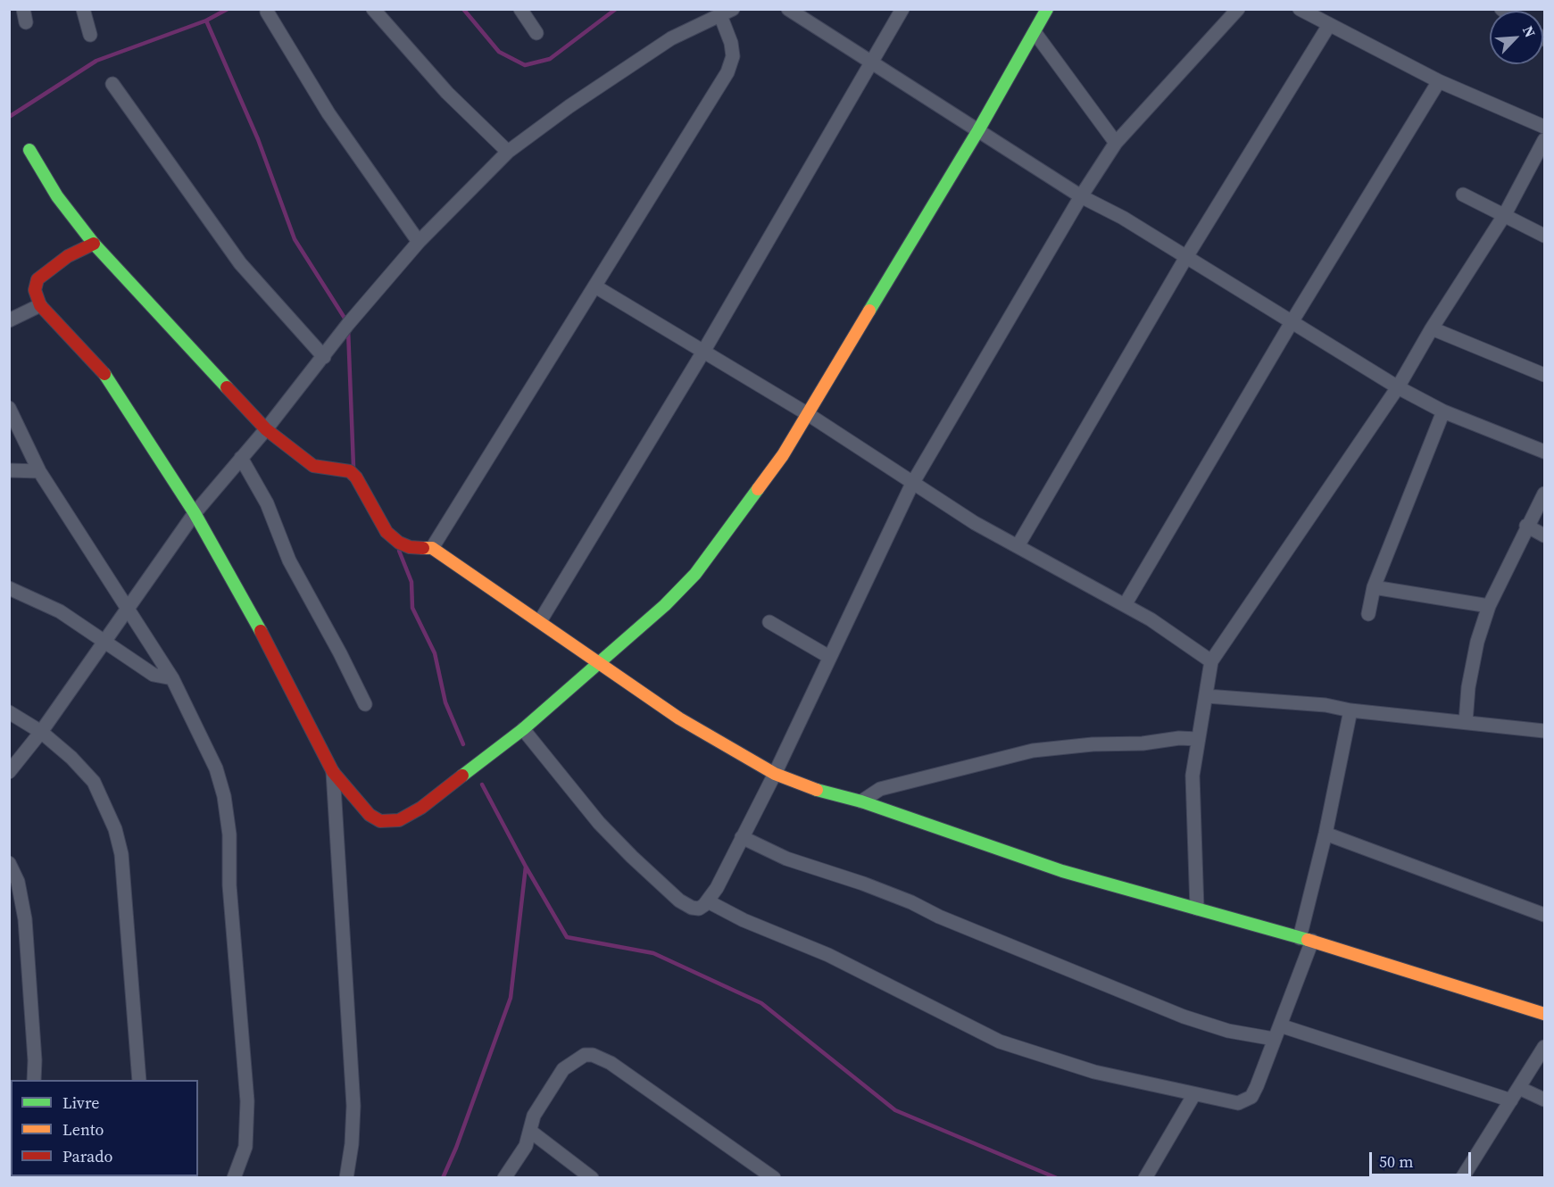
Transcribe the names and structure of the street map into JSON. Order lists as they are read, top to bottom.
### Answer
{
  "legend": ["Livre", "Lento", "Parado"],
  "scale_bar": "50 m",
  "north": "top right"
}
